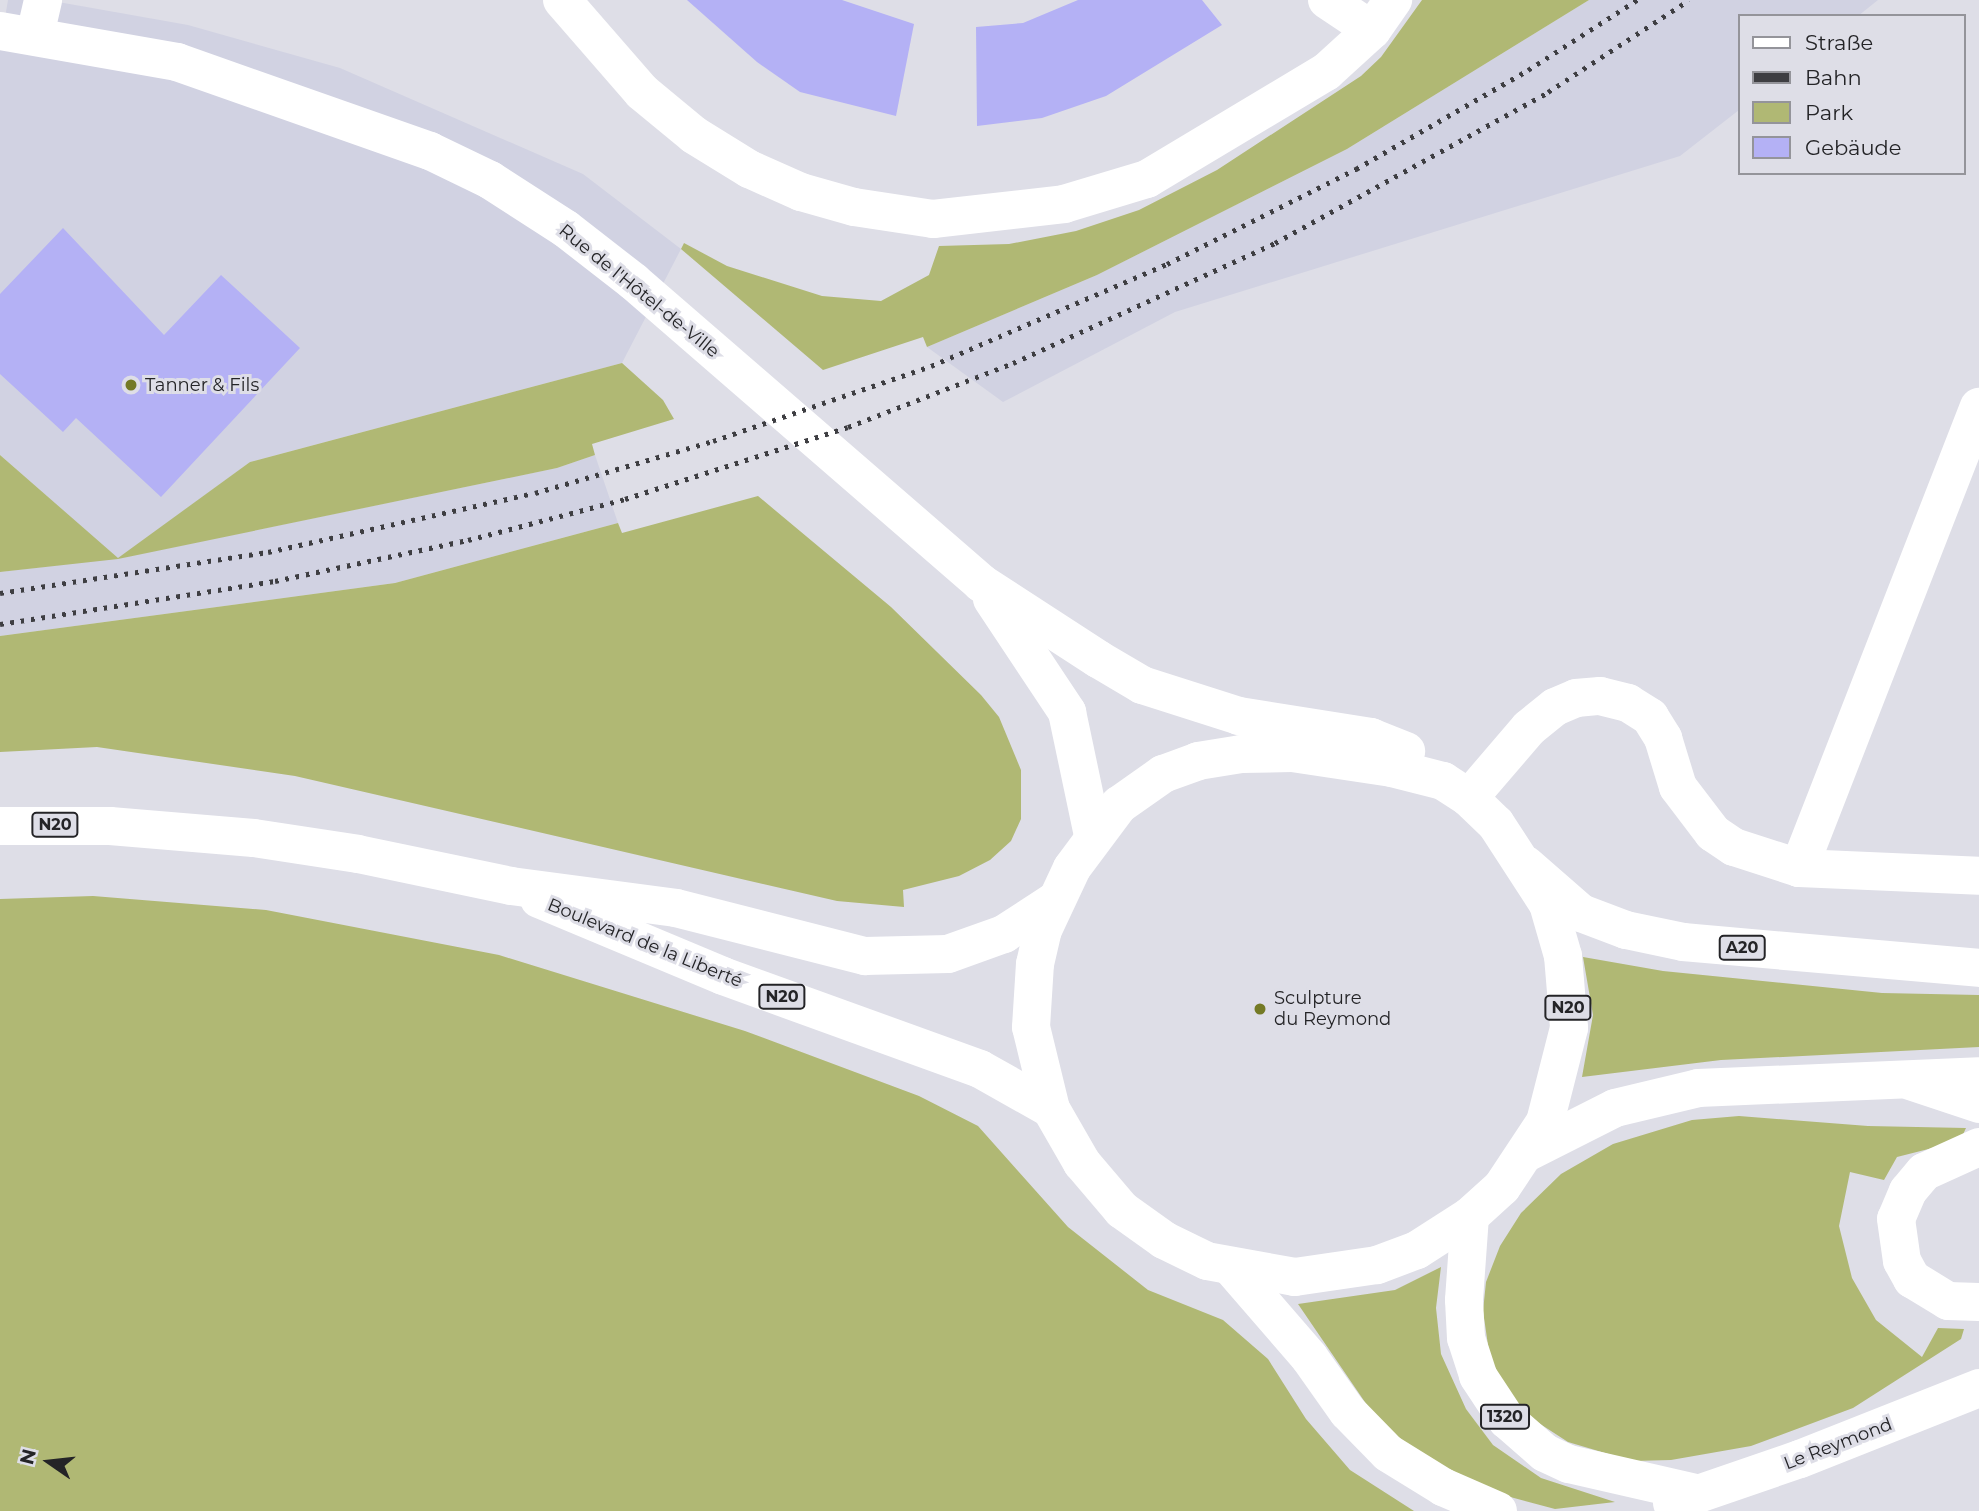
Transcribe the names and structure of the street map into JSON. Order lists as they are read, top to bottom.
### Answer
{
  "streets": {
    "main road": [
      "Rue de l'Hôtel-de-Ville",
      "N20",
      "Boulevard de la Liberté",
      "A20",
      "1320",
      "Le Reymond"
    ]
  },
  "crossings": [
    ["Rue de l'Hôtel-de-Ville", "N20"],
    ["N20", "Boulevard de la Liberté"],
    ["N20", "A20"],
    ["N20", "1320"],
    ["1320", "Le Reymond"]
  ],
  "places": ["Tanner & Fils", "Sculpture du Reymond"],
  "legend": [
    "Straße",
    "Bahn",
    "Park",
    "Gebäude"
  ],
  "north": "left"
}
